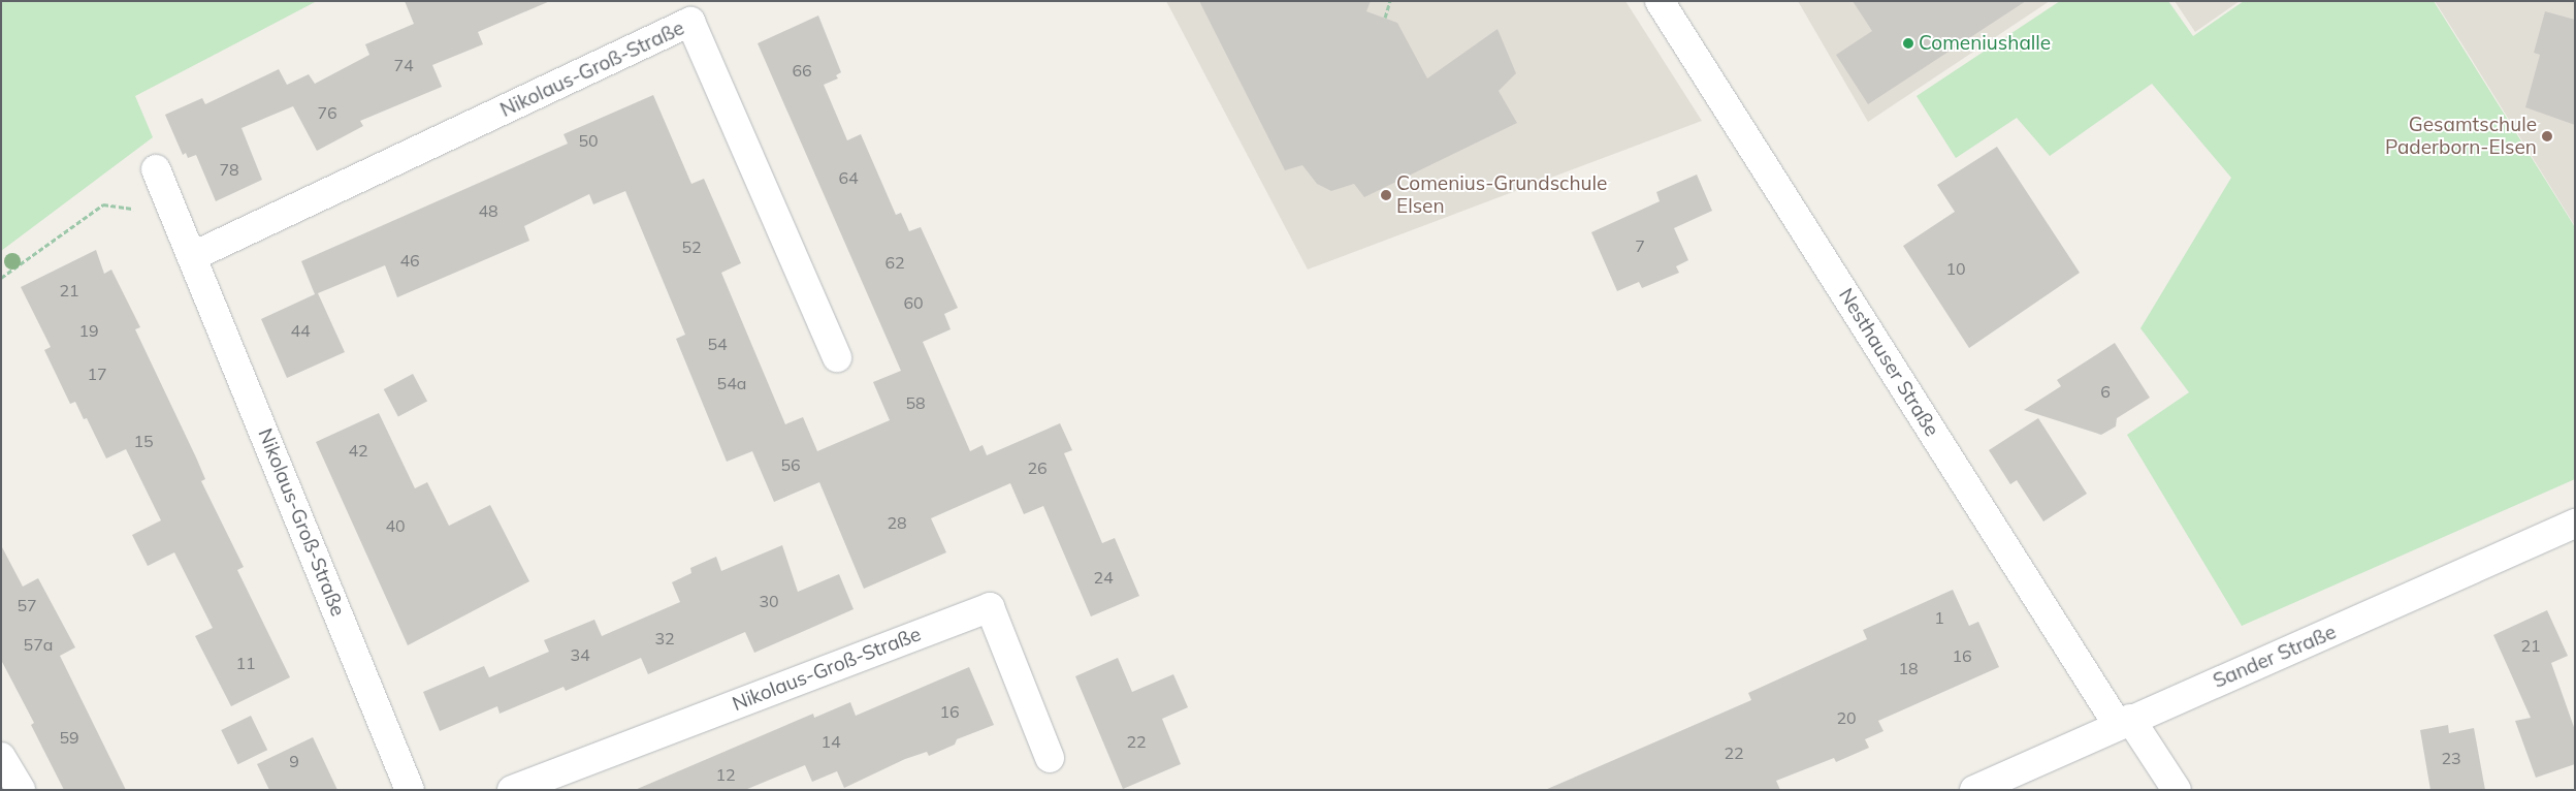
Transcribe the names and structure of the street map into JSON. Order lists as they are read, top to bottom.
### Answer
{
  "streets": {
    "street": ["Nikolaus-Groß-Straße", "Nesthauser Straße", "Sander Straße"]
  },
  "crossings": [
    ["Nesthauser Straße", "Sander Straße"]
  ],
  "places": ["Comeniushalle", "Gesamtschule Paderborn-Elsen", "Comenius-Grundschule Elsen"],
  "house_numbers": [
    "74",
    "66",
    "76",
    "50",
    "78",
    "64",
    "48",
    "7",
    "52",
    "46",
    "62",
    "10",
    "21",
    "60",
    "19",
    "44",
    "54",
    "17",
    "54a",
    "6",
    "58",
    "15",
    "42",
    "56",
    "26",
    "28",
    "40",
    "24",
    "30",
    "57",
    "1",
    "32",
    "57a",
    "21",
    "34",
    "16",
    "11",
    "18",
    "16",
    "20",
    "59",
    "14",
    "22",
    "22",
    "23",
    "9",
    "12"
  ]
}
